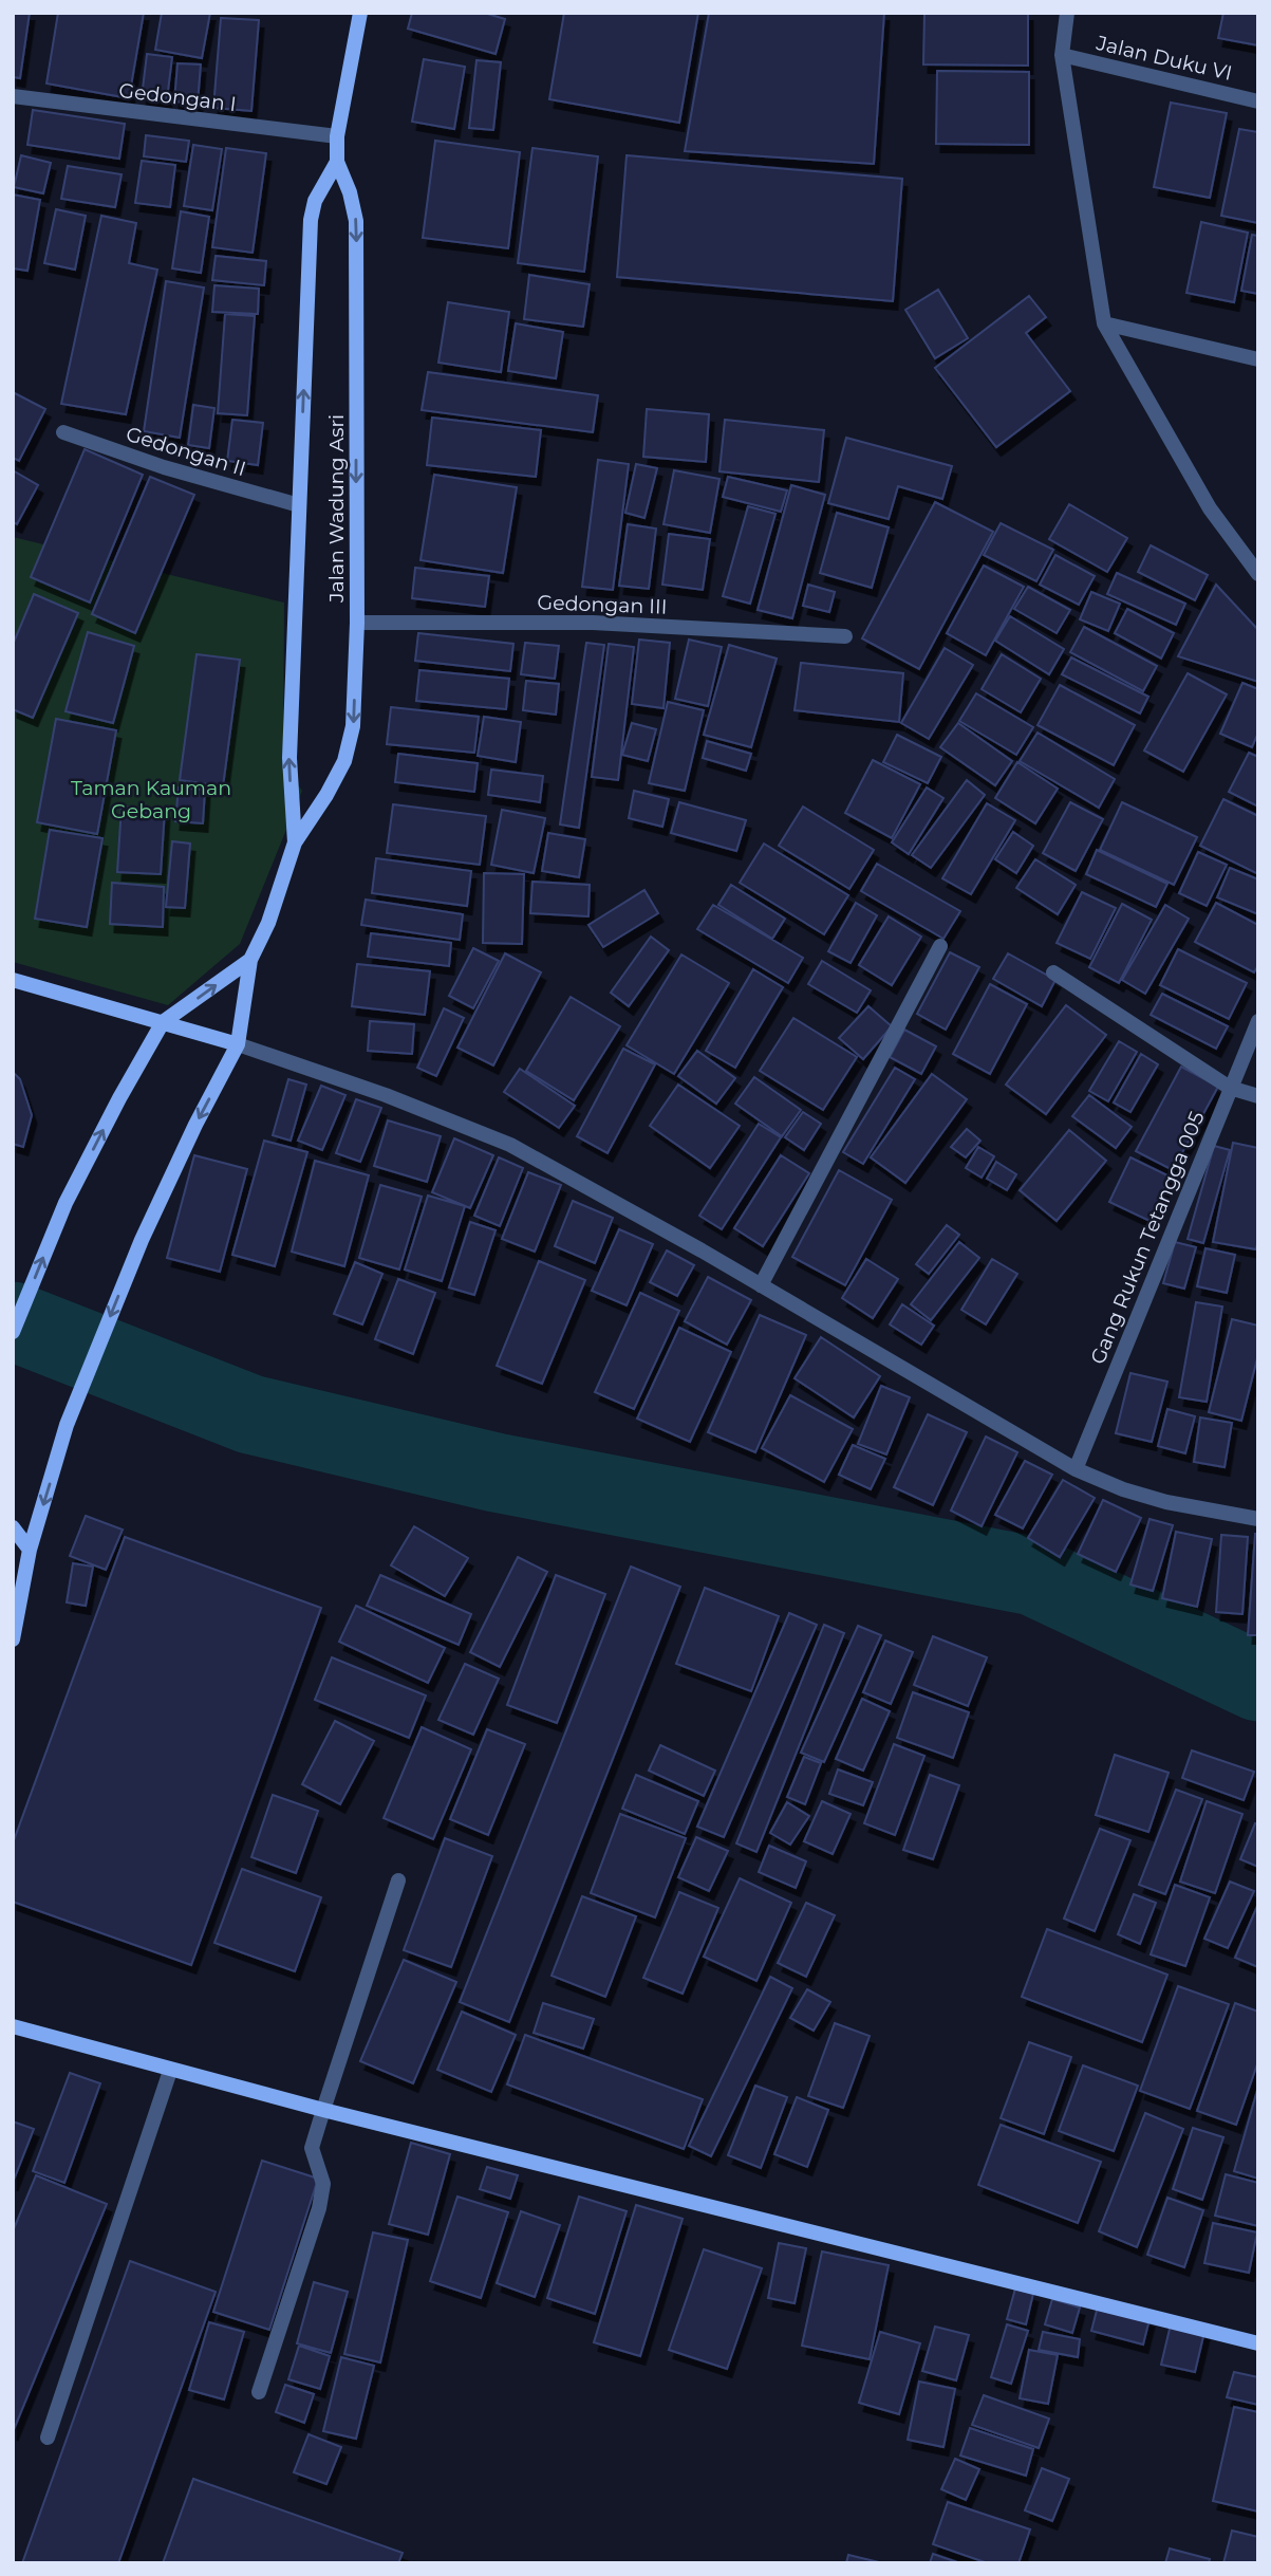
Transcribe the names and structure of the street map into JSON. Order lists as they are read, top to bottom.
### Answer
{
  "streets": {
    "main road": ["Jalan Wadung Asri"],
    "street": [
      "Jalan Duku VI",
      "Gedongan I",
      "Gedongan II",
      "Gedongan III",
      "Gang Rukun Tetangga 005"
    ]
  },
  "crossings": [
    ["Gedongan I", "Jalan Wadung Asri"],
    ["Gedongan II", "Jalan Wadung Asri"],
    ["Jalan Wadung Asri", "Gedongan III"]
  ],
  "parks": ["Taman Kauman Gebang"]
}
